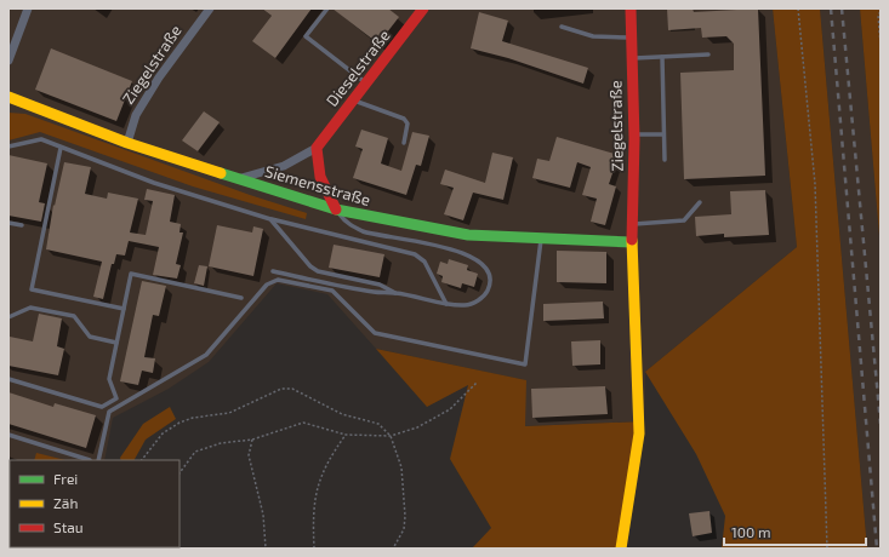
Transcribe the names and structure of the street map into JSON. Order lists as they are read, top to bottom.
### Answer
{
  "streets": {
    "street": ["Ziegelstraße", "Dieselstraße", "Siemensstraße"]
  },
  "crossings": [
    ["Ziegelstraße", "Siemensstraße"],
    ["Dieselstraße", "Siemensstraße"]
  ],
  "legend": ["Frei", "Zäh", "Stau"],
  "scale_bar": "100 m"
}
